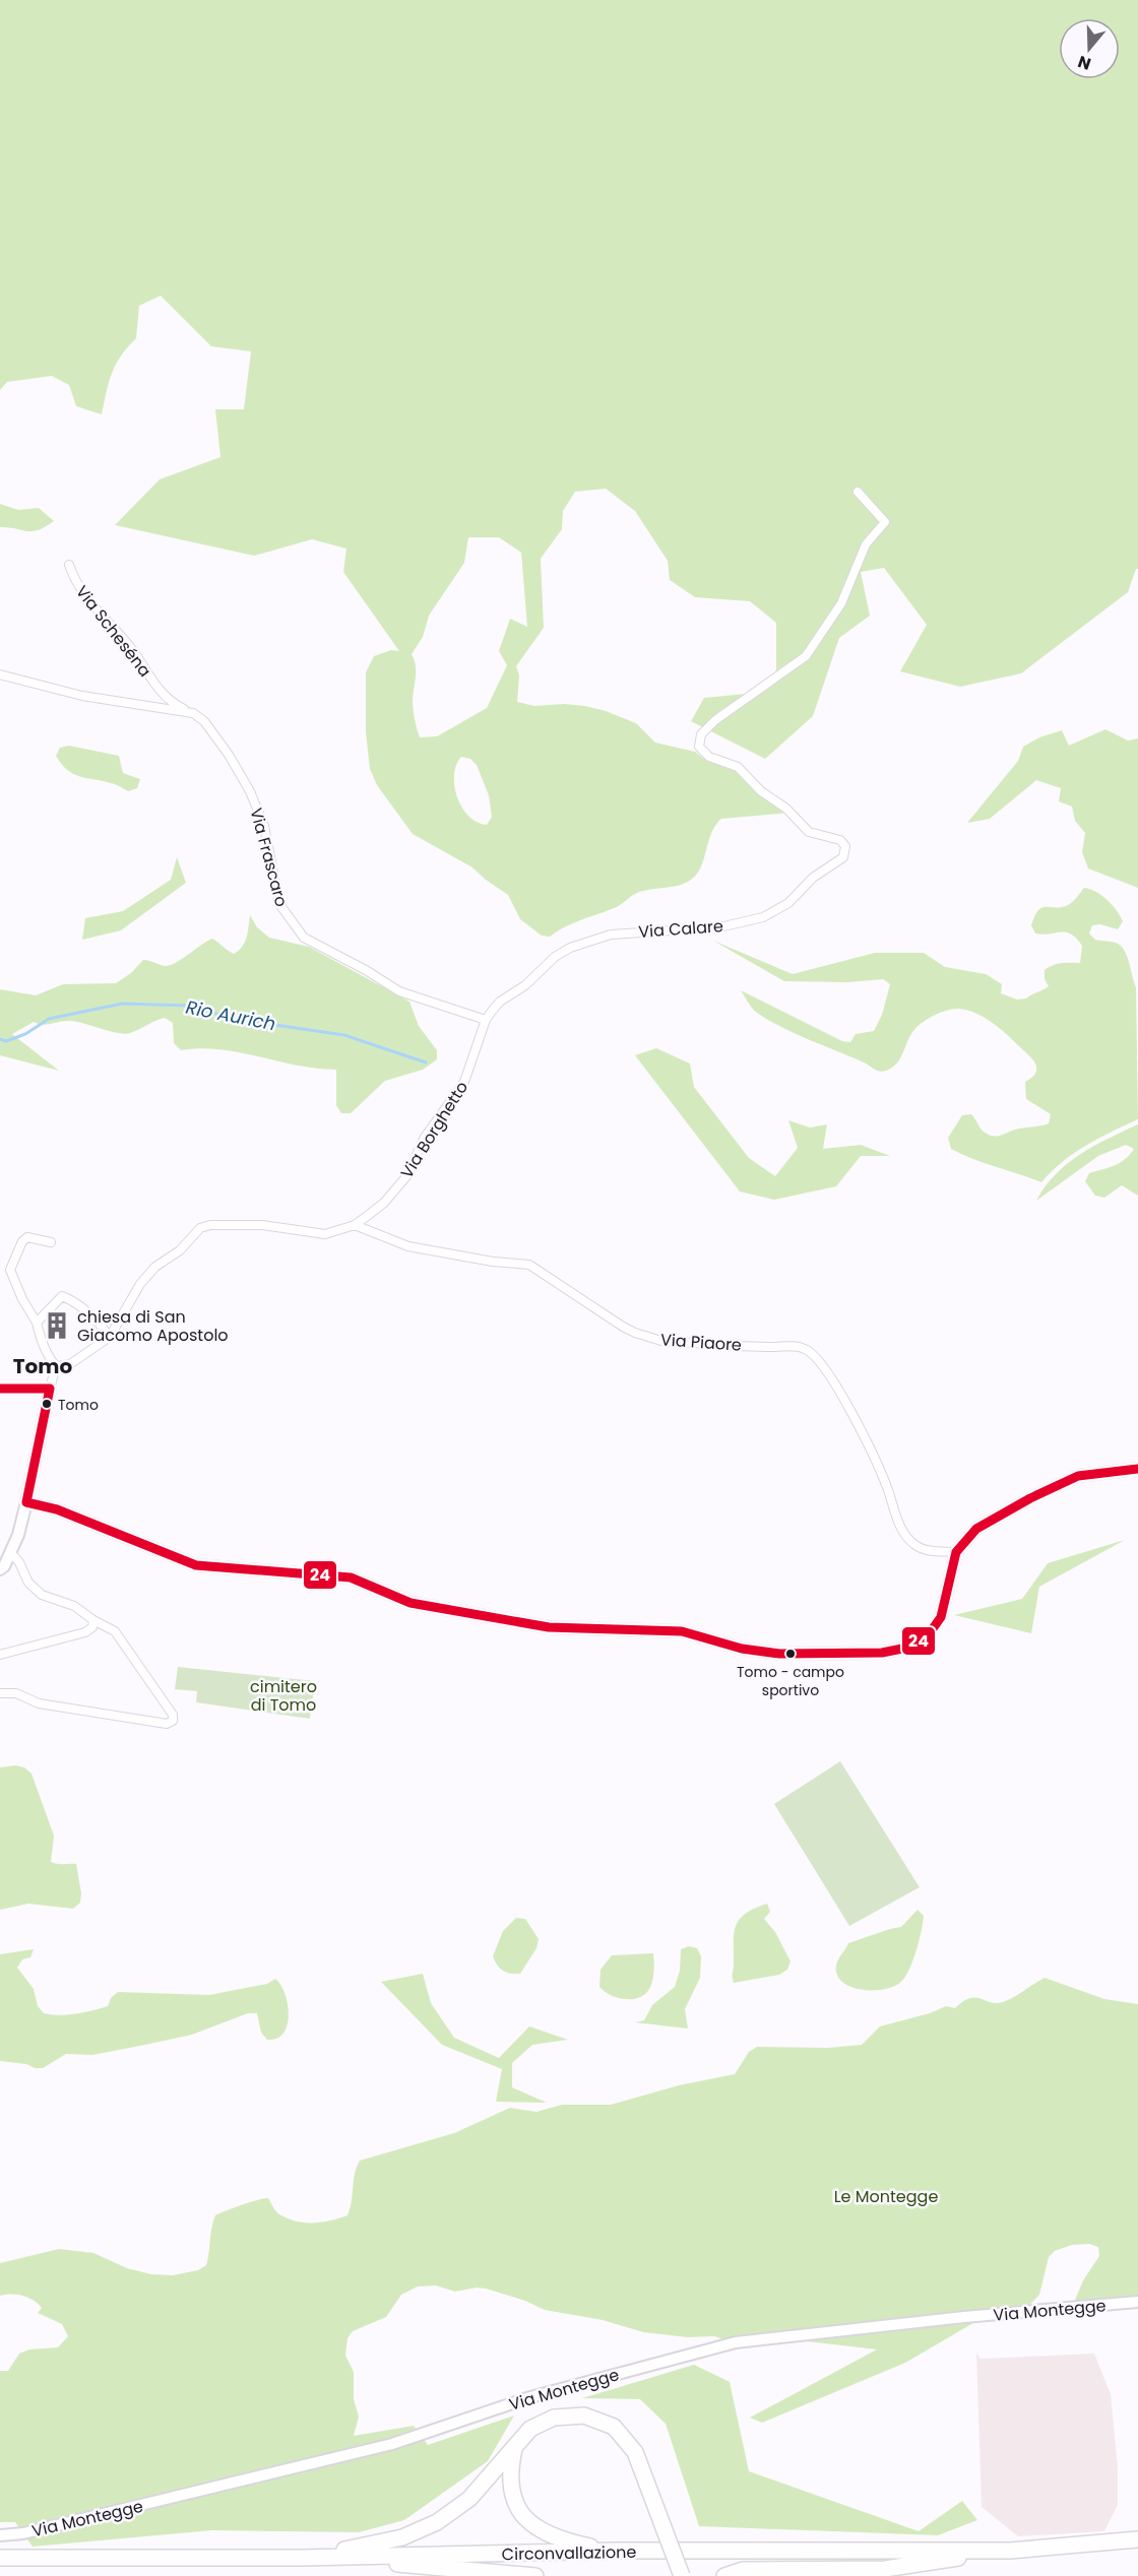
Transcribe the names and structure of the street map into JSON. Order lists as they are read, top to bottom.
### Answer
{
  "streets": {
    "highway": ["Circonvallazione"],
    "street": [
      "Via Scheséna",
      "Via Frascaro",
      "Via Calare",
      "Via Borghetto",
      "Via Piaore",
      "Via Montegge"
    ]
  },
  "crossings": [
    ["Via Scheséna", "Via Frascaro"],
    ["Via Frascaro", "Via Calare"],
    ["Via Frascaro", "Via Borghetto"],
    ["Via Calare", "Via Borghetto"],
    ["Via Borghetto", "Via Piaore"]
  ],
  "districts": ["Tomo"],
  "water": ["Rio Aurich"],
  "parks": ["cimitero di Tomo", "Le Montegge"],
  "places": {
    "building": ["chiesa di San Giacomo Apostolo"],
    "other": ["Tomo", "Tomo - campo sportivo"]
  },
  "lines": ["transit line 24"],
  "north": "bottom"
}
